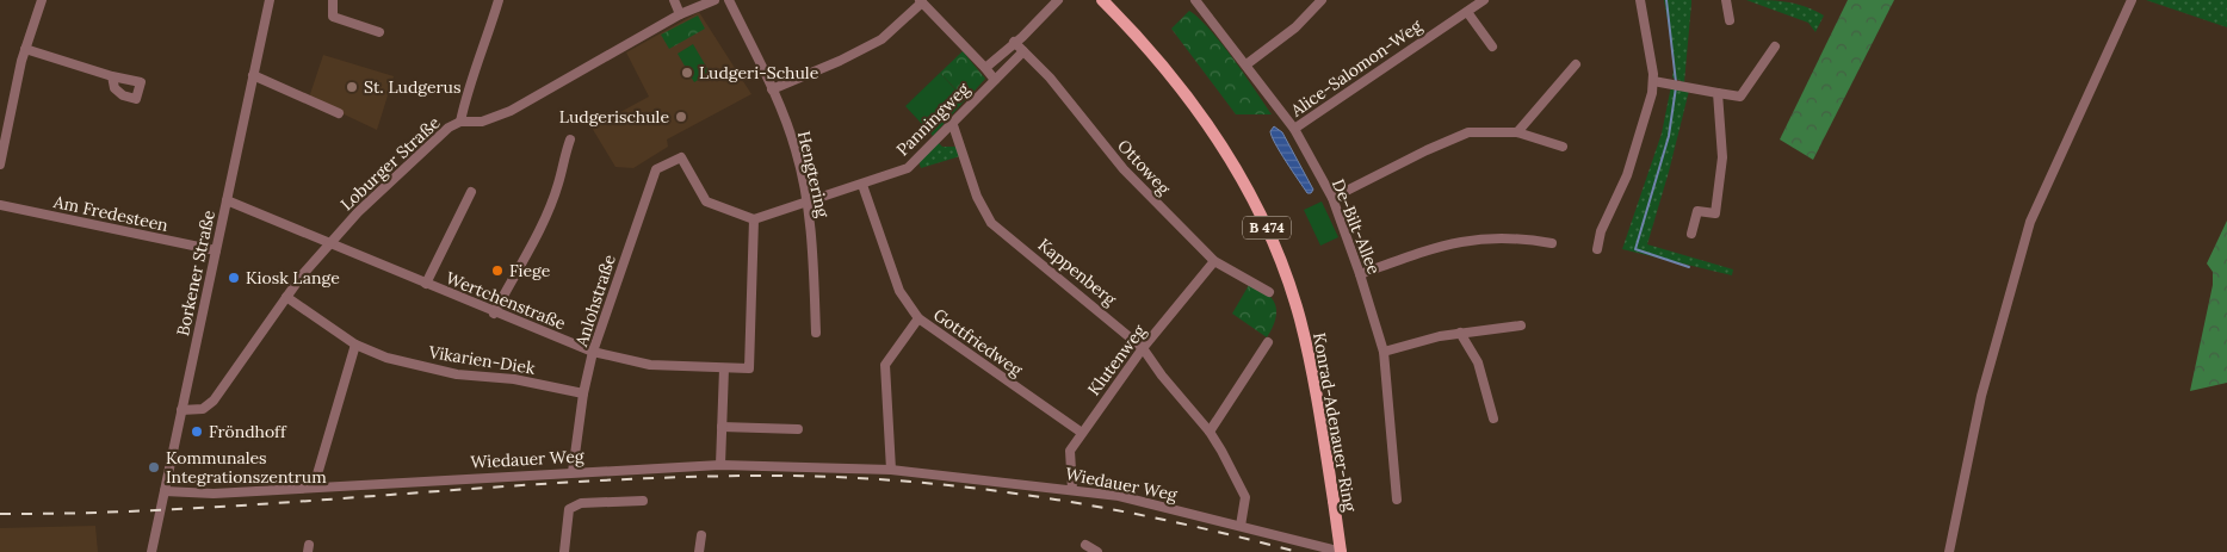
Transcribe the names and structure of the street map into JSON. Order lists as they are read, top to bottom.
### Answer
{
  "streets": {
    "main road": ["B 474", "Konrad-Adenauer-Ring"],
    "street": [
      "Alice-Salomon-Weg",
      "Panningweg",
      "Loburger Straße",
      "Ottoweg",
      "Hengtering",
      "Am Fredesteen",
      "De-Bilt-Allee",
      "Kappenberg",
      "Borkener Straße",
      "Wertchenstraße",
      "Anlohstraße",
      "Gottfriedweg",
      "Vikarien-Diek",
      "Klutenweg",
      "Wiedauer Weg"
    ]
  },
  "crossings": [
    ["Alice-Salomon-Weg", "De-Bilt-Allee"],
    ["Panningweg", "Ottoweg"],
    ["Panningweg", "Hengtering"],
    ["Panningweg", "Kappenberg"],
    ["Panningweg", "Wertchenstraße"],
    ["Panningweg", "Anlohstraße"],
    ["Panningweg", "Gottfriedweg"],
    ["Loburger Straße", "Borkener Straße"],
    ["Loburger Straße", "Wertchenstraße"],
    ["Loburger Straße", "Vikarien-Diek"],
    ["Ottoweg", "Klutenweg"],
    ["Am Fredesteen", "Borkener Straße"],
    ["Kappenberg", "Klutenweg"],
    ["Kappenberg", "Wiedauer Weg"],
    ["Borkener Straße", "Wertchenstraße"],
    ["Borkener Straße", "Wiedauer Weg"],
    ["Wertchenstraße", "Anlohstraße"],
    ["Anlohstraße", "Vikarien-Diek"],
    ["Anlohstraße", "Wiedauer Weg"],
    ["Gottfriedweg", "Klutenweg"],
    ["Klutenweg", "Wiedauer Weg"],
    ["Konrad-Adenauer-Ring", "Wiedauer Weg"]
  ],
  "places": [
    "Ludgeri-Schule",
    "St. Ludgerus",
    "Ludgerischule",
    "Fiege",
    "Kiosk Lange",
    "Fröndhoff",
    "Kommunales Integrationszentrum"
  ]
}
